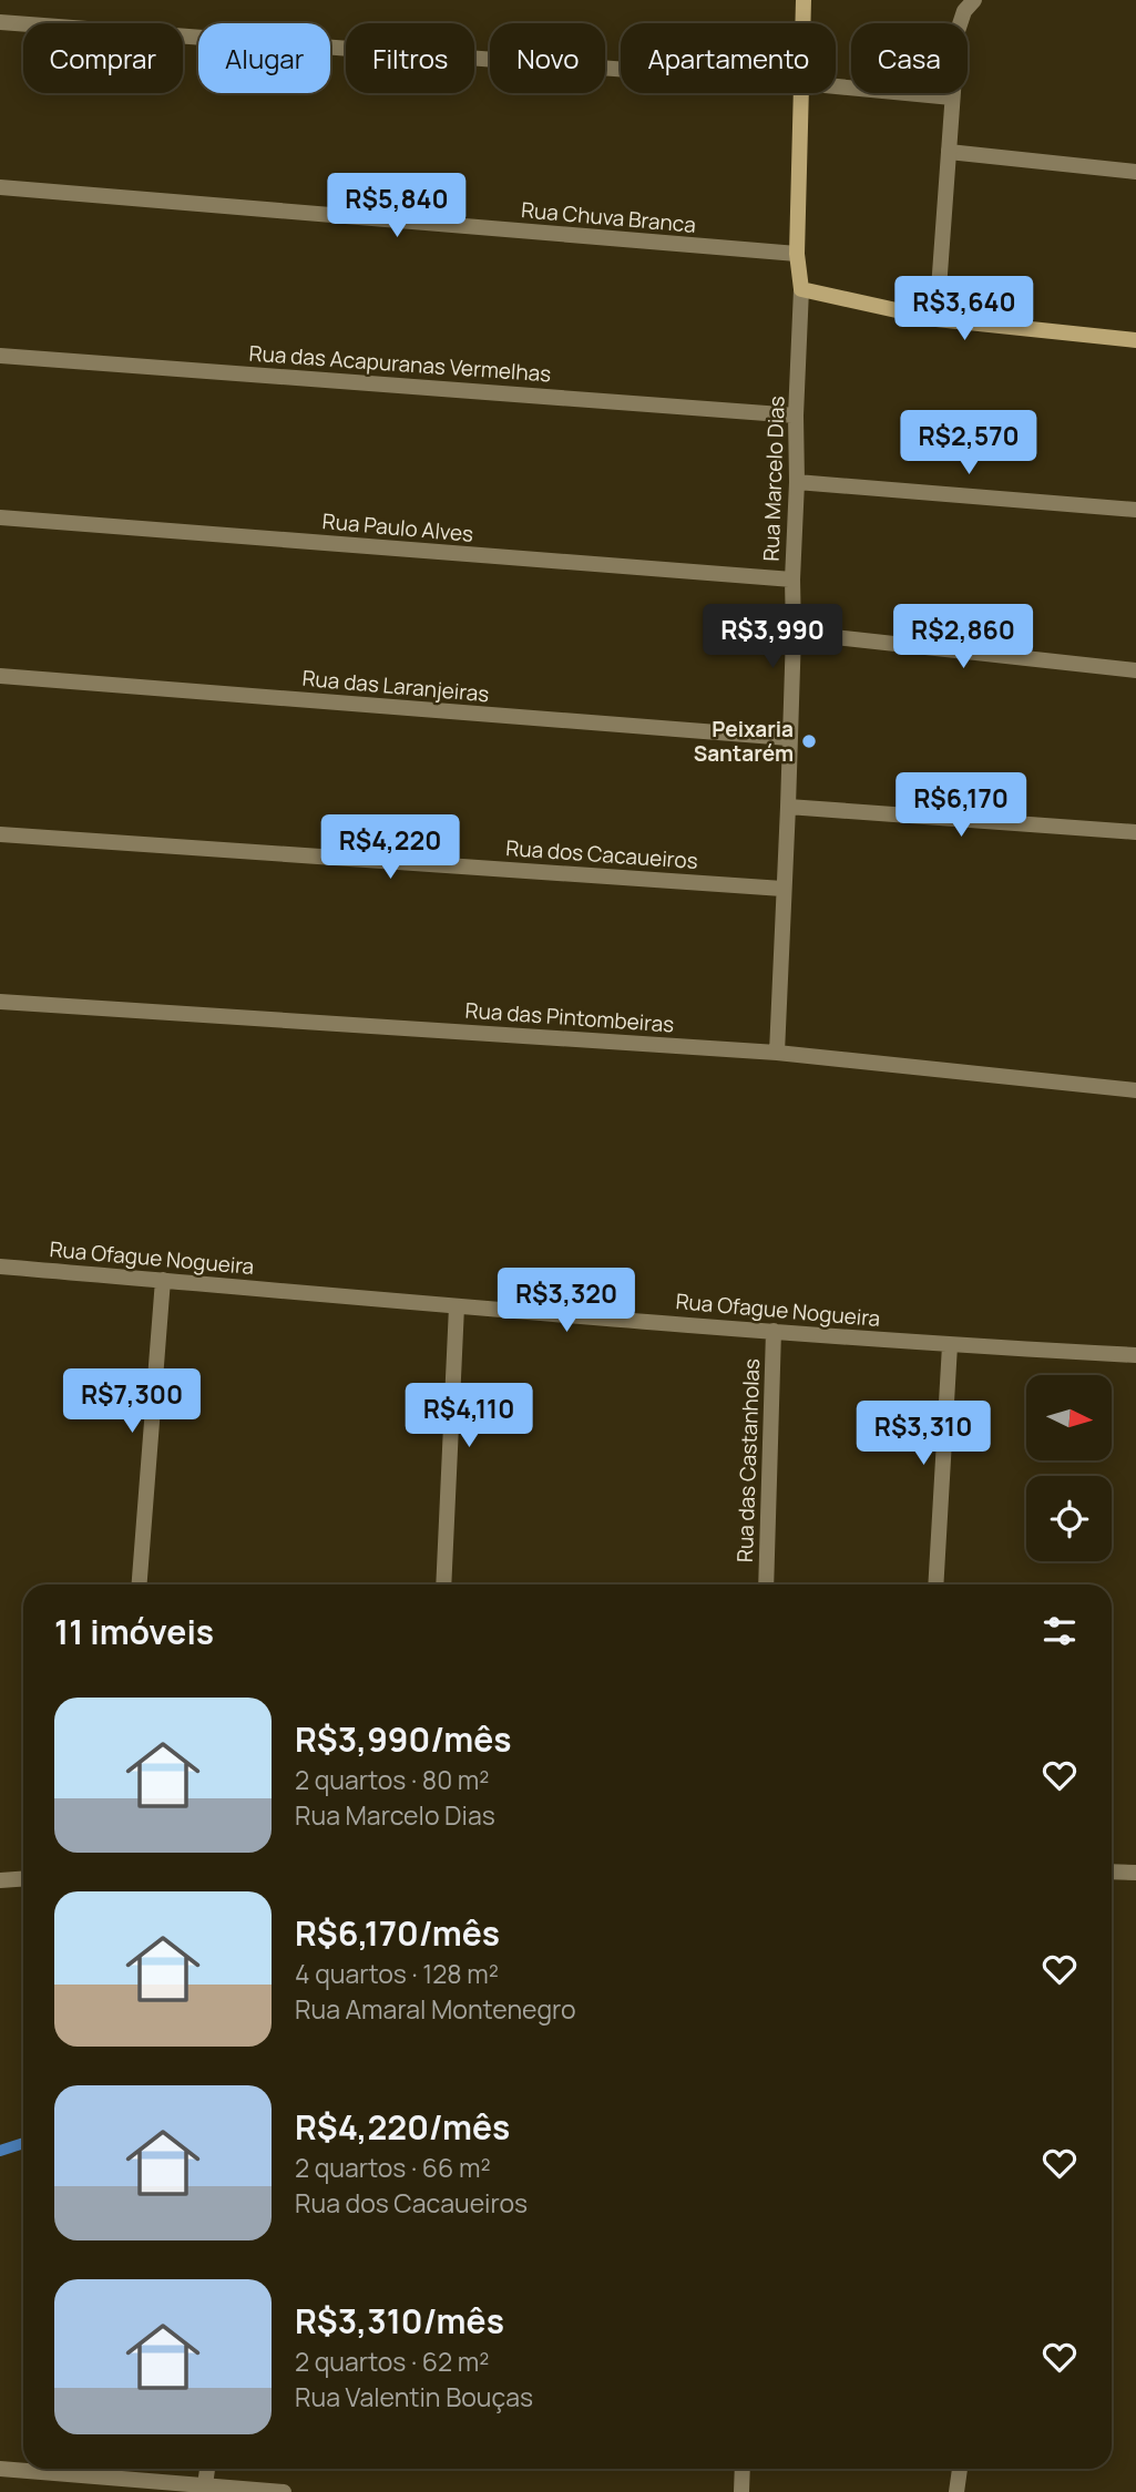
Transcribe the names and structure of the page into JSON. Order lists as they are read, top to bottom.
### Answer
{
  "streets": {
    "street": [
      "Rua Chuva Branca",
      "Rua das Acapuranas Vermelhas",
      "Rua Marcelo Dias",
      "Rua Paulo Alves",
      "Rua das Laranjeiras",
      "Rua dos Cacaueiros",
      "Rua das Pintombeiras",
      "Rua Ofague Nogueira",
      "Rua das Castanholas"
    ]
  },
  "crossings": [
    ["Rua Chuva Branca", "Rua Marcelo Dias"],
    ["Rua das Acapuranas Vermelhas", "Rua Marcelo Dias"],
    ["Rua Marcelo Dias", "Rua Paulo Alves"],
    ["Rua Marcelo Dias", "Rua das Laranjeiras"],
    ["Rua Marcelo Dias", "Rua dos Cacaueiros"],
    ["Rua Marcelo Dias", "Rua das Pintombeiras"],
    ["Rua Ofague Nogueira", "Rua das Castanholas"]
  ],
  "places": ["Peixaria Santarém"],
  "north": "right",
  "page": {
    "chip": [
      "Comprar",
      "Alugar",
      "Filtros",
      "Novo",
      "Apartamento",
      "Casa"
    ],
    "price": [
      "R$5,840",
      "R$3,640",
      "R$2,570",
      "R$3,990",
      "R$2,860",
      "R$6,170",
      "R$4,220",
      "R$3,320",
      "R$7,300",
      "R$4,110",
      "R$3,310"
    ],
    "heading": "11 imóveis",
    "list": [
      {
        "name": "R$3,990/mês",
        "note": "2 quartos · 80 m² · Rua Marcelo Dias"
      },
      {
        "name": "R$6,170/mês",
        "note": "4 quartos · 128 m² · Rua Amaral Montenegro"
      },
      {
        "name": "R$4,220/mês",
        "note": "2 quartos · 66 m² · Rua dos Cacaueiros"
      },
      {
        "name": "R$3,310/mês",
        "note": "2 quartos · 62 m² · Rua Valentin Bouças"
      }
    ]
  }
}
